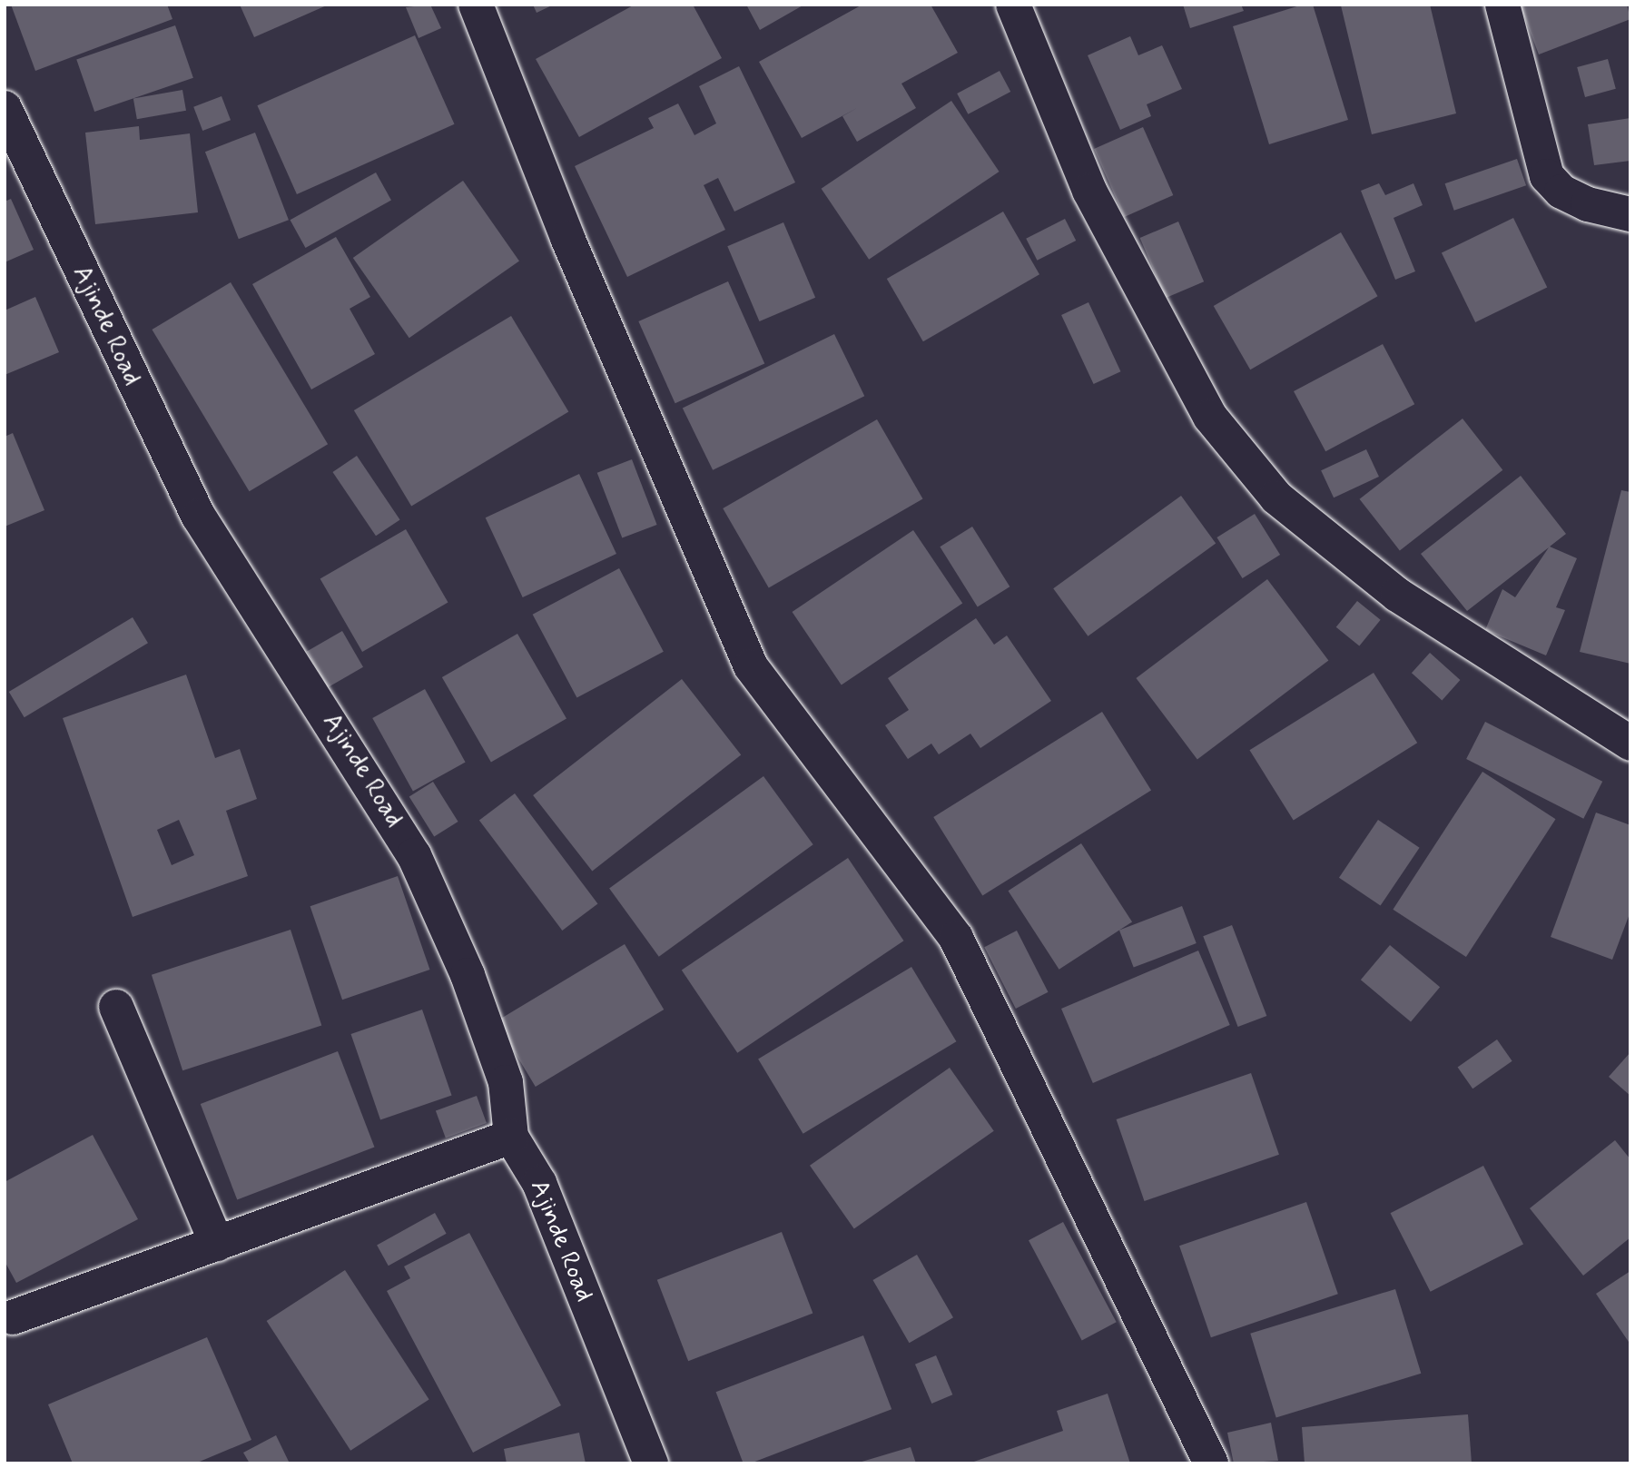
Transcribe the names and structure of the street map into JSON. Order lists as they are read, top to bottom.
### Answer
{
  "streets": {
    "street": ["Ajinde Road"]
  }
}
